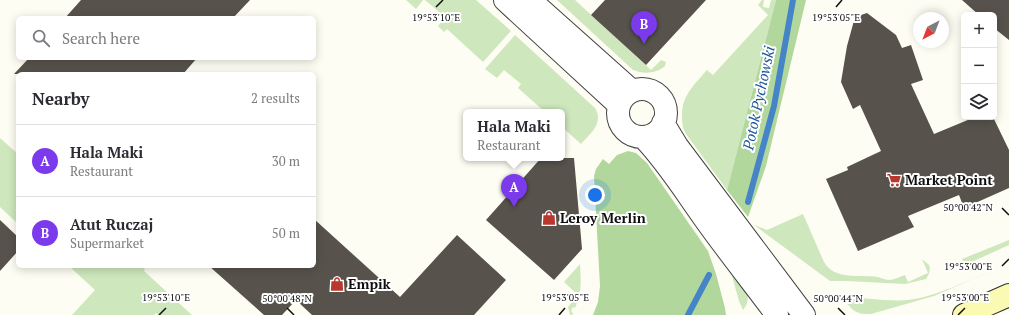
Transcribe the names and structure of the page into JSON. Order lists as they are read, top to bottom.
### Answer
{
  "water": ["Potok Pychowski"],
  "places": {
    "supermarket": ["Market Point"],
    "shop": ["Leroy Merlin", "Empik"]
  },
  "north": "bottom left",
  "page": {
    "pins": ["B", "A"],
    "map_buttons": ["+", "−"],
    "search": "Search here",
    "heading": ["Nearby", "2 results"],
    "popup": ["Hala Maki", "Restaurant"],
    "list": [
      {
        "mark": "A",
        "name": "Hala Maki",
        "note": "Restaurant",
        "value": "30 m"
      },
      {
        "mark": "B",
        "name": "Atut Ruczaj",
        "note": "Supermarket",
        "value": "50 m"
      }
    ]
  },
  "coordinates": [
    "19°53'10\"E",
    "19°53'05\"E",
    "50°00'42\"N",
    "19°53'00\"E",
    "50°00'48\"N",
    "50°00'44\"N"
  ]
}
